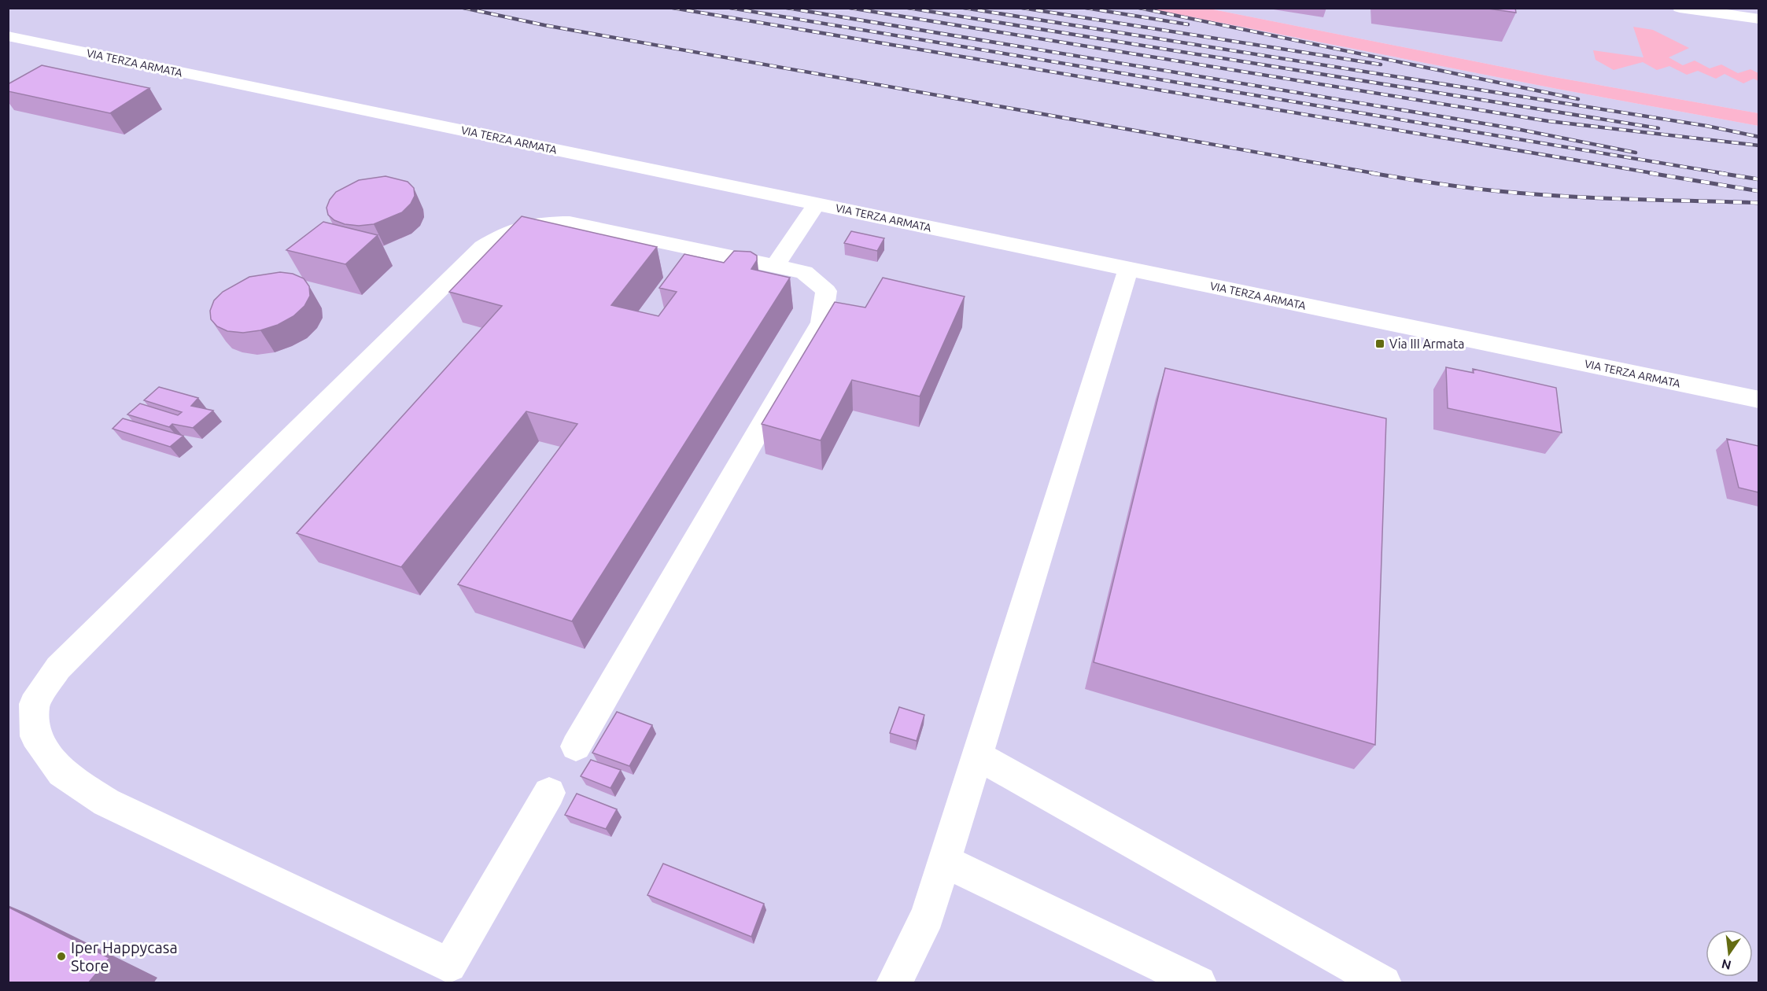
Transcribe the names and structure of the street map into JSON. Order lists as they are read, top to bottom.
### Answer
{
  "streets": {
    "street": ["VIA TERZA ARMATA"]
  },
  "places": {
    "transit": ["Via III Armata"],
    "other": ["Iper Happycasa Store"]
  },
  "north": "bottom"
}
